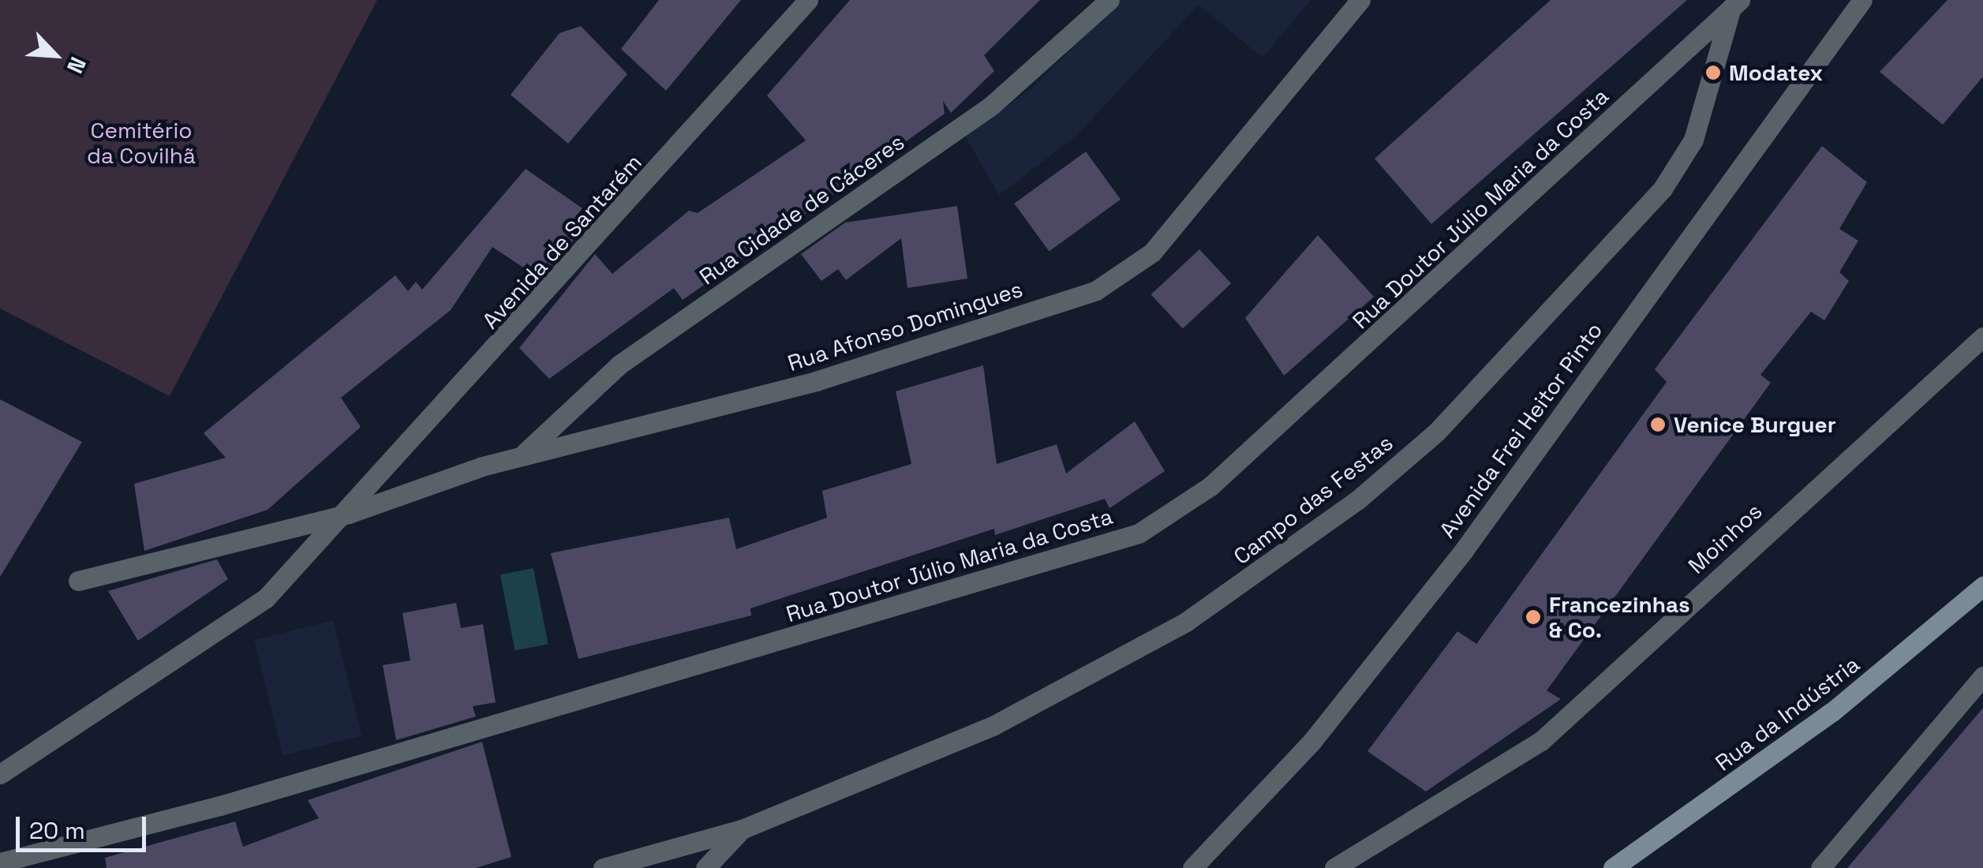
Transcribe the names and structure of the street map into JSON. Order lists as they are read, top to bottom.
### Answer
{
  "streets": {
    "street": [
      "Rua Doutor Júlio Maria da Costa",
      "Rua Cidade de Cáceres",
      "Avenida de Santarém",
      "Rua Afonso Domingues",
      "Avenida Frei Heitor Pinto",
      "Campo das Festas",
      "Moinhos",
      "Rua da Indústria"
    ]
  },
  "crossings": [
    ["Rua Doutor Júlio Maria da Costa", "Campo das Festas"],
    ["Rua Cidade de Cáceres", "Rua Afonso Domingues"],
    ["Avenida de Santarém", "Rua Afonso Domingues"]
  ],
  "parks": ["Cemitério da Covilhã"],
  "places": ["Modatex", "Venice Burguer", "Francezinhas & Co."],
  "scale_bar": "20 m",
  "north": "bottom right"
}
